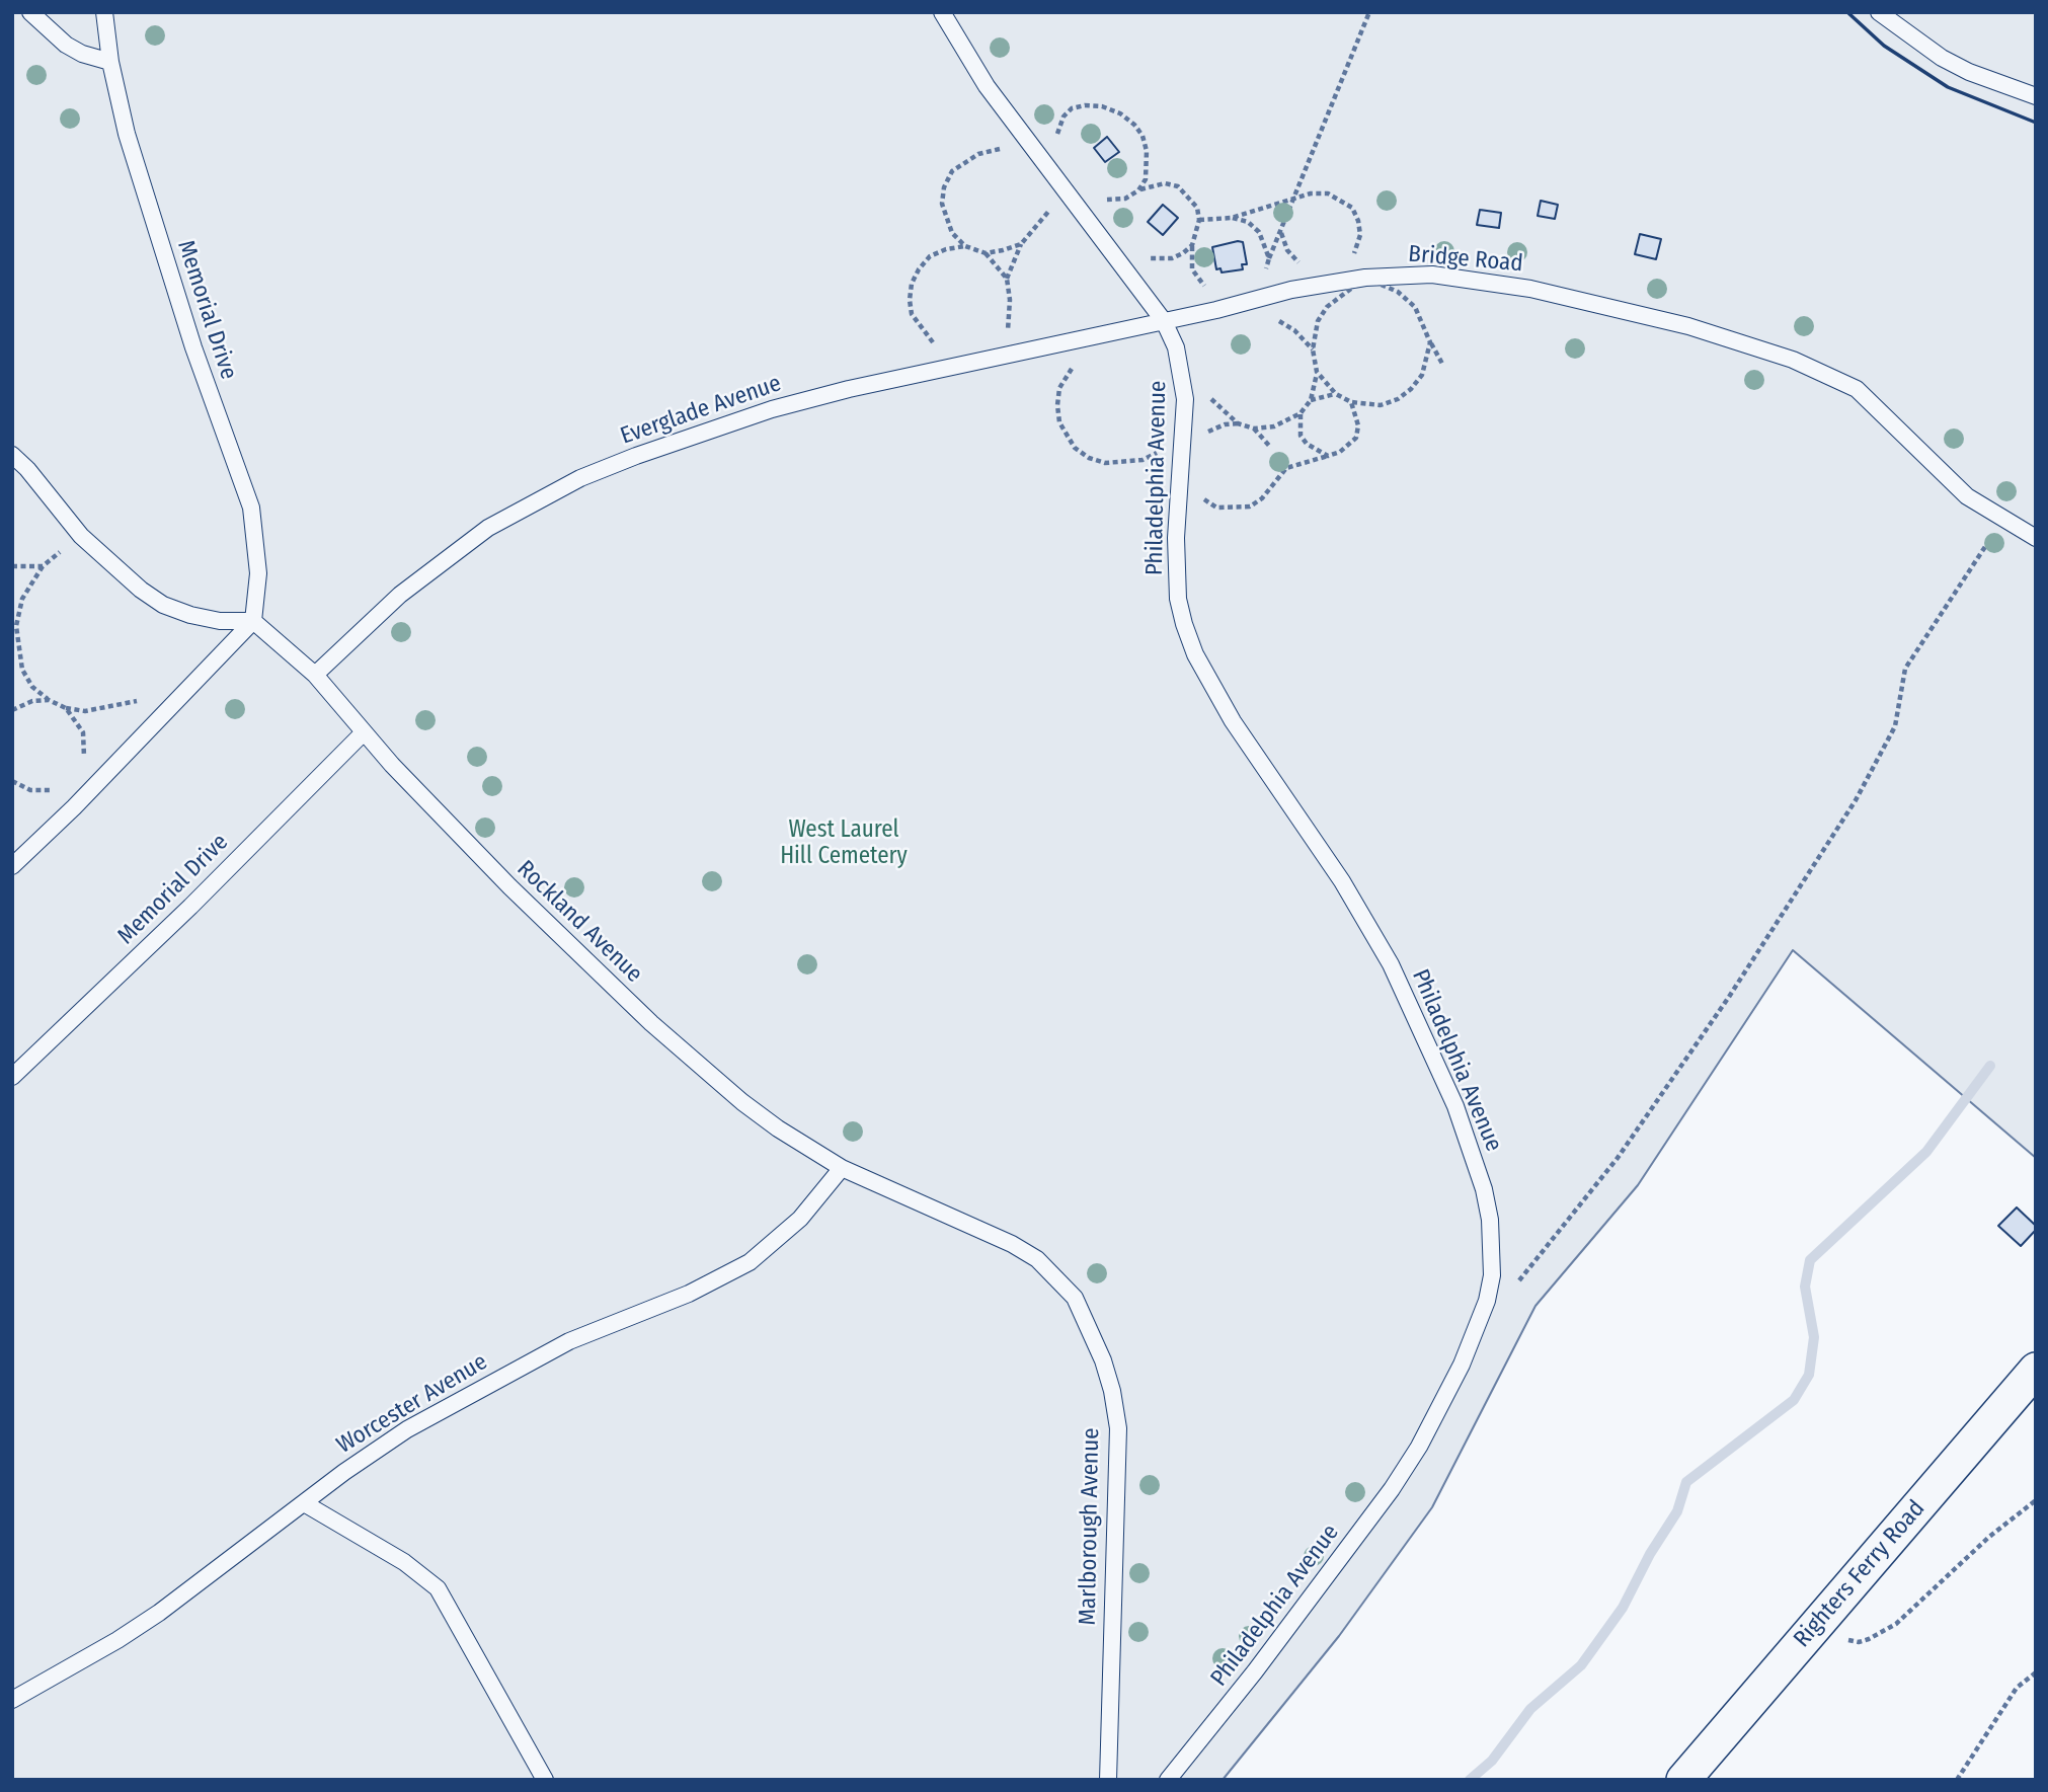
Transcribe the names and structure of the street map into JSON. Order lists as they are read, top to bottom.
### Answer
{
  "streets": {
    "street": ["Righters Ferry Road"],
    "lane": [
      "Bridge Road",
      "Memorial Drive",
      "Everglade Avenue",
      "Philadelphia Avenue",
      "Rockland Avenue",
      "Worcester Avenue",
      "Marlborough Avenue"
    ]
  },
  "crossings": [
    ["Bridge Road", "Everglade Avenue"],
    ["Bridge Road", "Philadelphia Avenue"],
    ["Memorial Drive", "Rockland Avenue"],
    ["Everglade Avenue", "Philadelphia Avenue"],
    ["Everglade Avenue", "Rockland Avenue"],
    ["Rockland Avenue", "Worcester Avenue"],
    ["Rockland Avenue", "Marlborough Avenue"],
    ["Worcester Avenue", "Marlborough Avenue"]
  ],
  "parks": ["West Laurel Hill Cemetery"]
}
